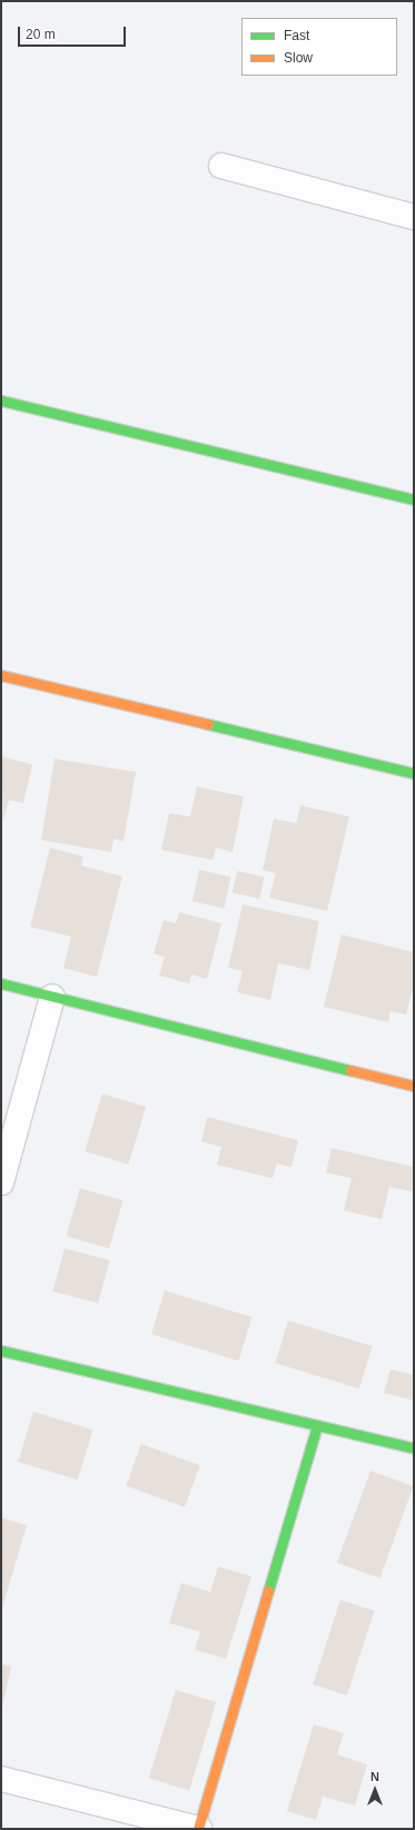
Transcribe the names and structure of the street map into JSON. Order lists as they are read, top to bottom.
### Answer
{
  "legend": ["Fast", "Slow"],
  "scale_bar": "20 m",
  "north": "top"
}
